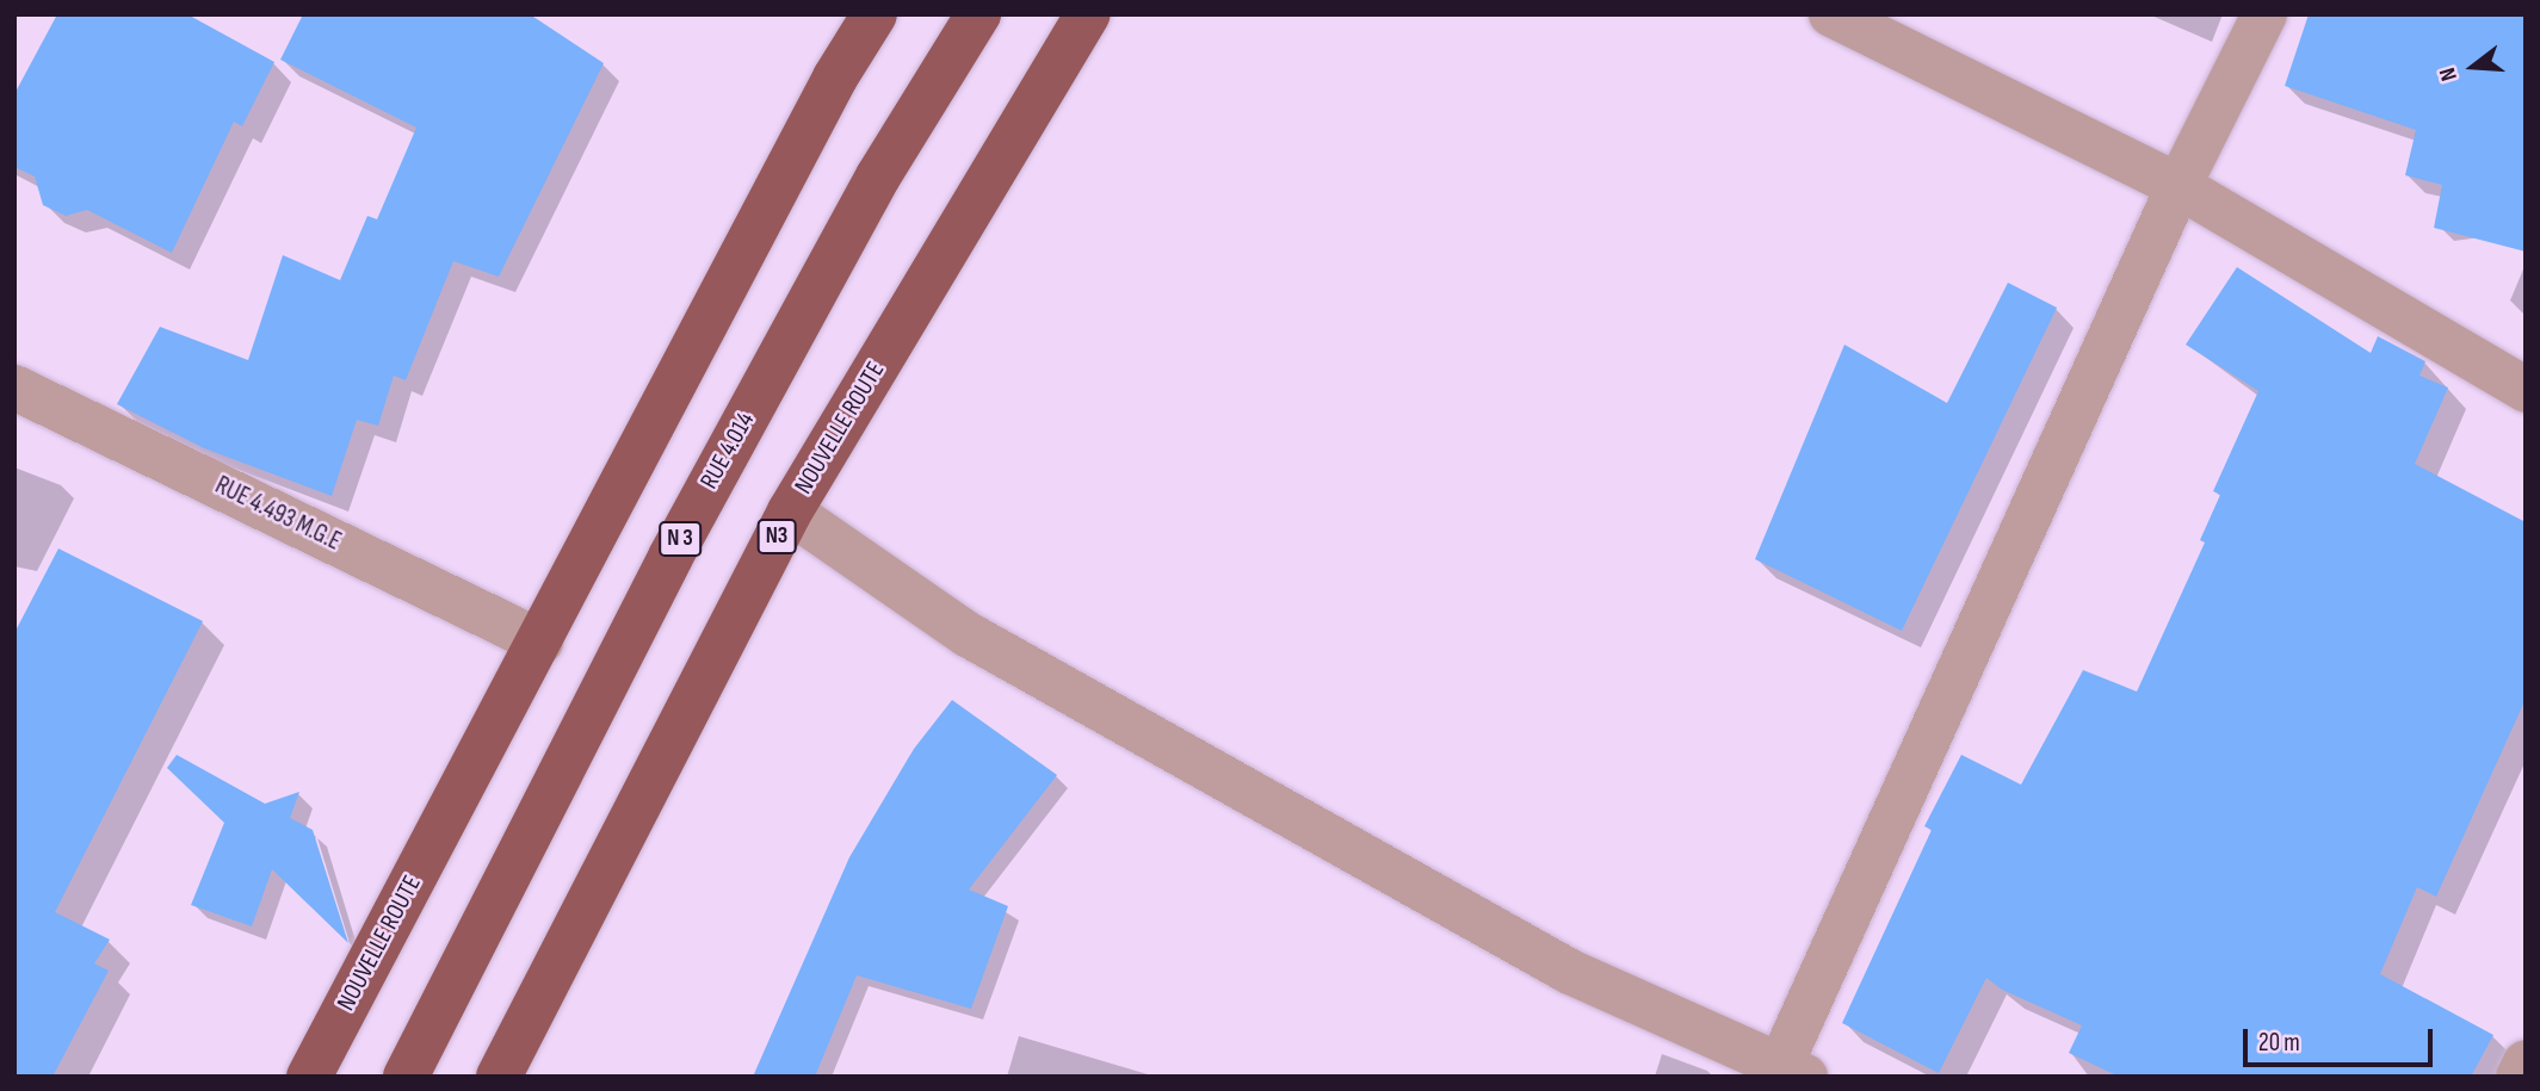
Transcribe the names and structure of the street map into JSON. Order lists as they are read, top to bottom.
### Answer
{
  "streets": {
    "highway": [
      "NOUVELLE ROUTE",
      "RUE 4.014",
      "N3",
      "N 3"
    ],
    "street": ["RUE 4.493 M.G.E"]
  },
  "crossings": [
    ["NOUVELLE ROUTE", "RUE 4.493 M.G.E"]
  ],
  "scale_bar": "20 m",
  "north": "left"
}
